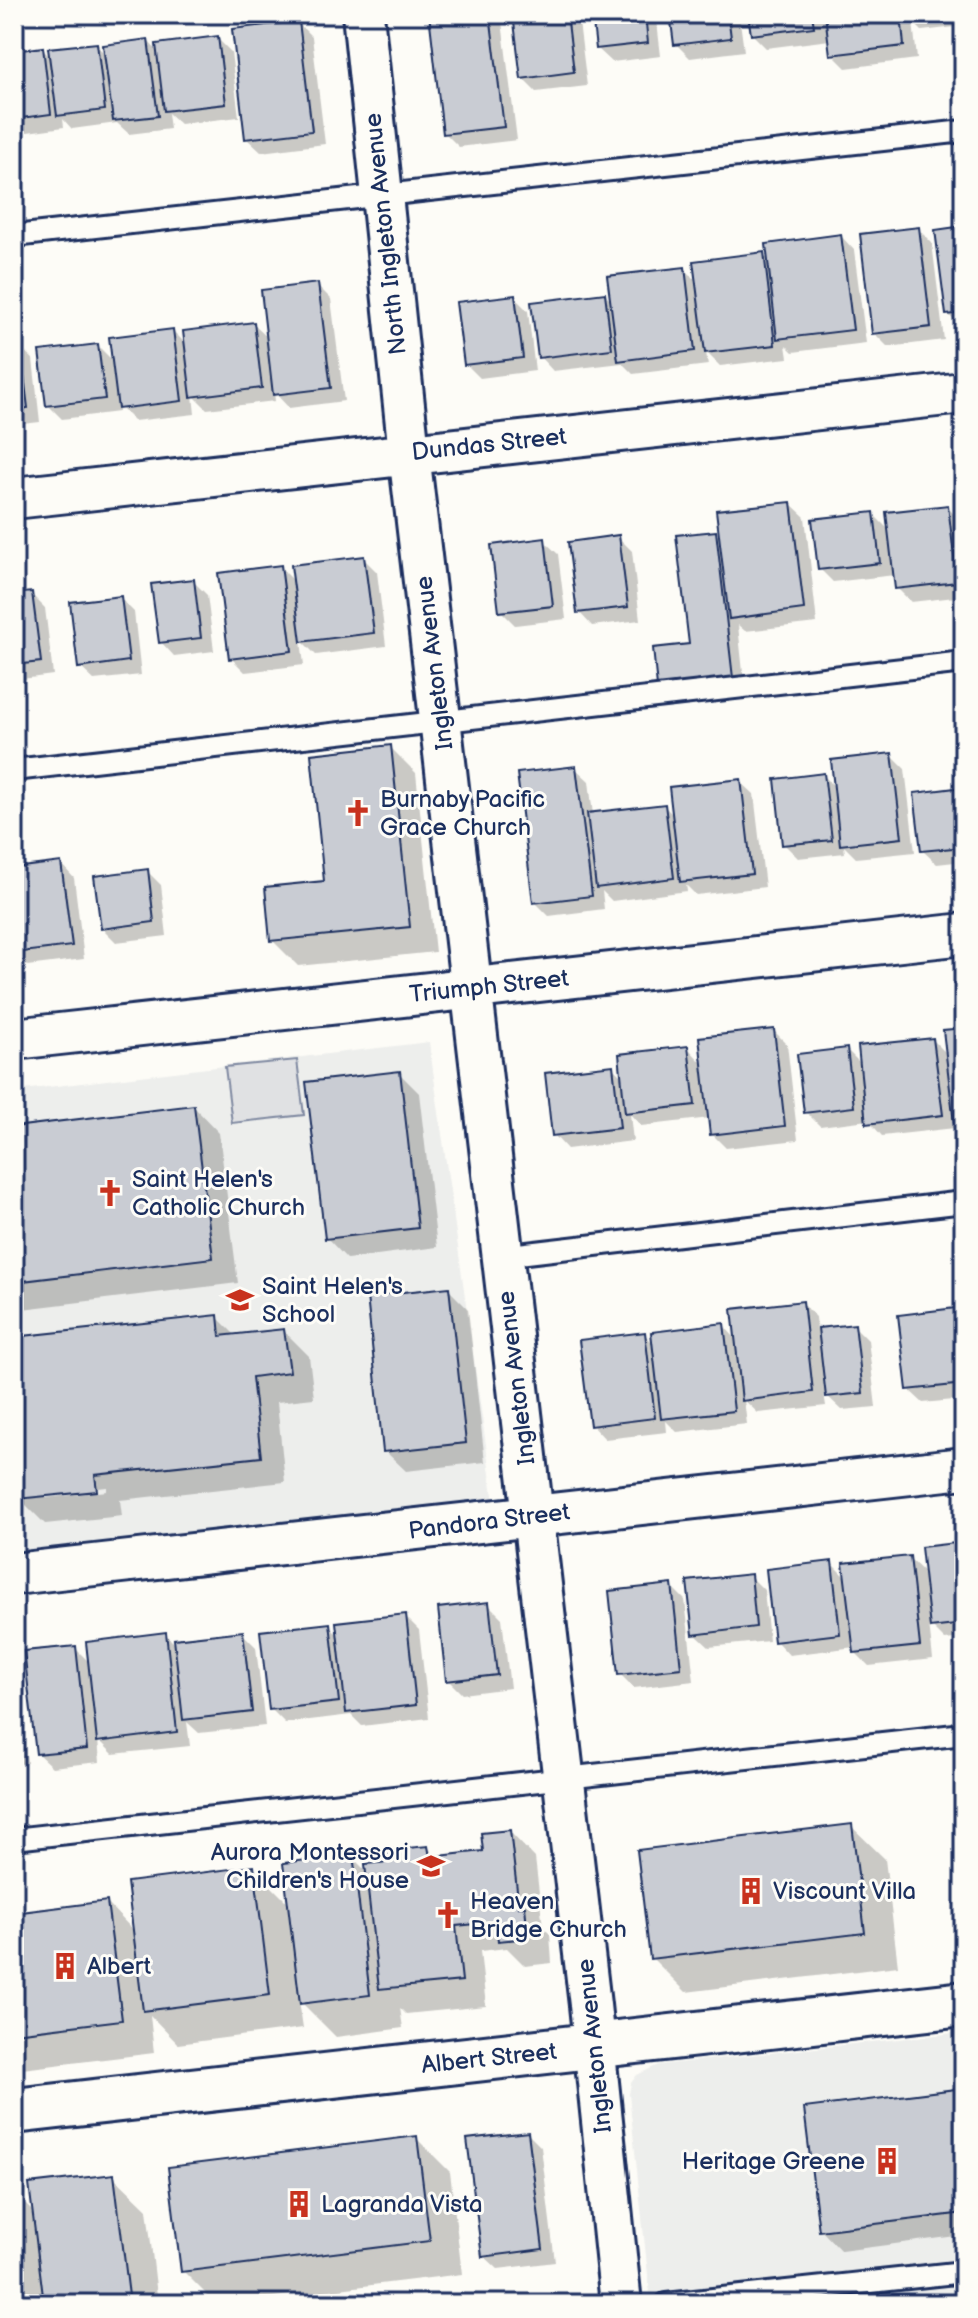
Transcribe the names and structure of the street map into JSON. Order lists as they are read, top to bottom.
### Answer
{
  "streets": {
    "street": [
      "North Ingleton Avenue",
      "Dundas Street",
      "Ingleton Avenue",
      "Triumph Street",
      "Pandora Street",
      "Albert Street"
    ]
  },
  "crossings": [
    ["North Ingleton Avenue", "Dundas Street"],
    ["North Ingleton Avenue", "Ingleton Avenue"],
    ["Dundas Street", "Ingleton Avenue"],
    ["Ingleton Avenue", "Triumph Street"],
    ["Ingleton Avenue", "Pandora Street"],
    ["Ingleton Avenue", "Albert Street"]
  ],
  "places": {
    "church": ["Burnaby Pacific Grace Church", "Saint Helen's Catholic Church", "Heaven Bridge Church"],
    "school or university": ["Saint Helen's School", "Aurora Montessori Children's House"],
    "building": [
      "Viscount Villa",
      "Albert",
      "Heritage Greene",
      "Lagranda Vista"
    ]
  }
}
